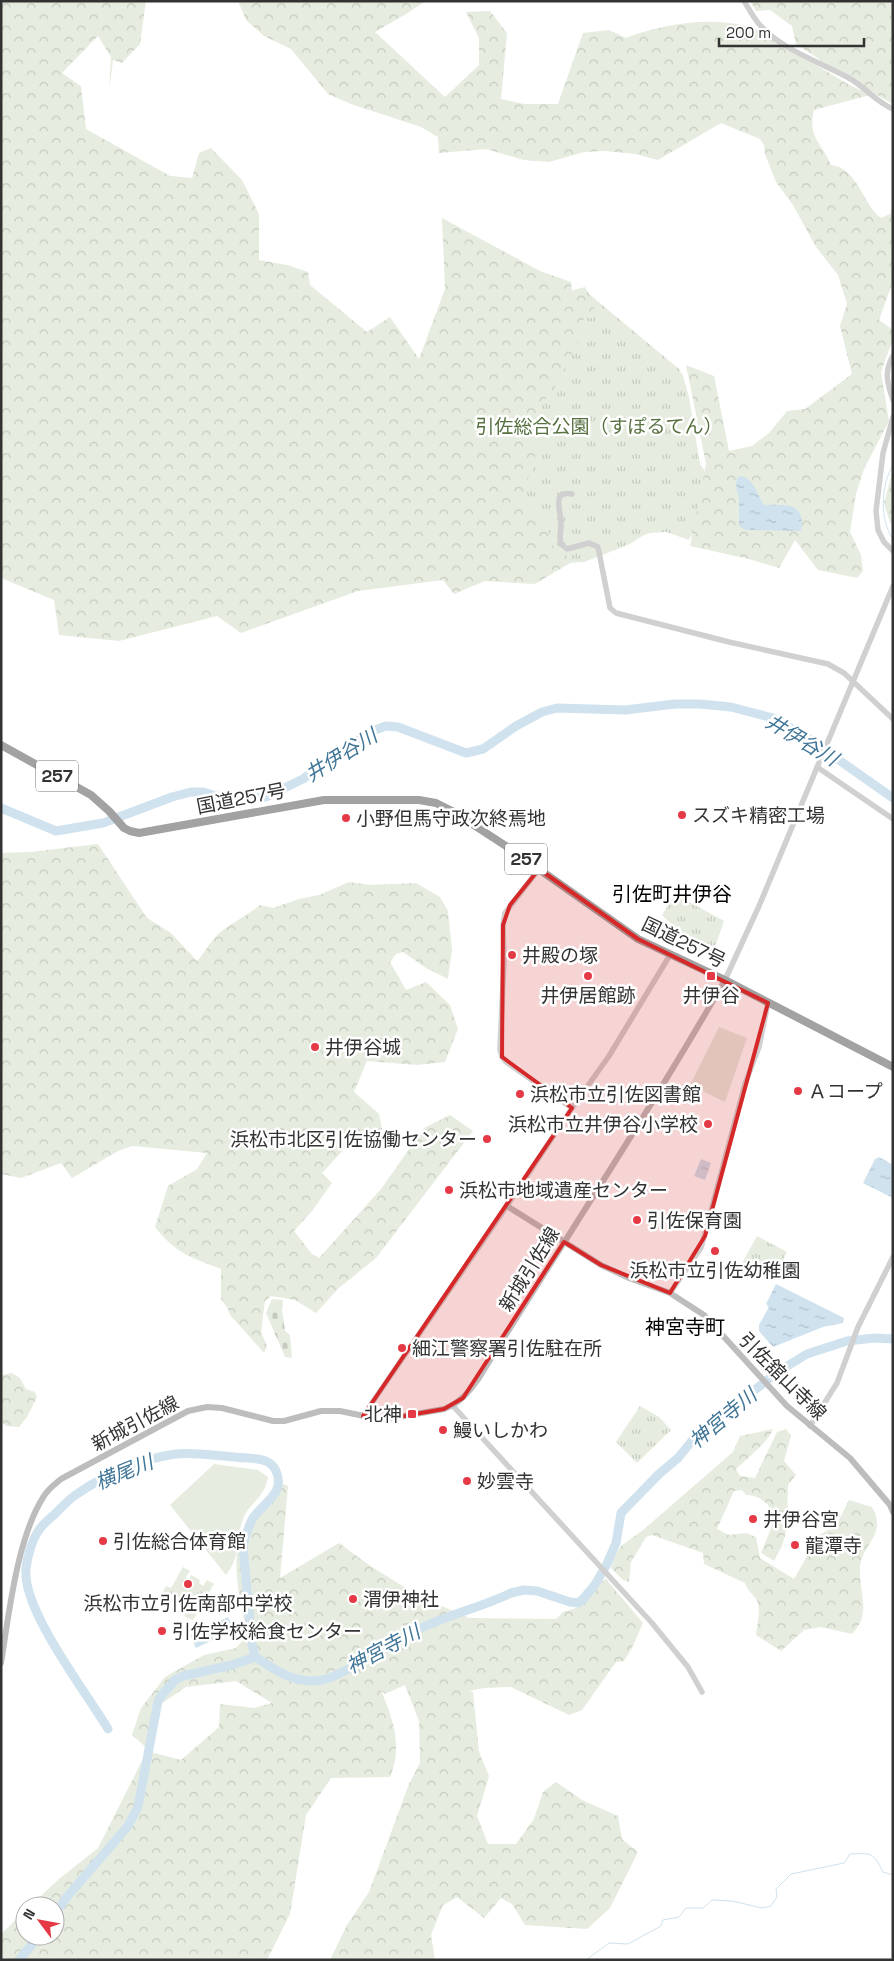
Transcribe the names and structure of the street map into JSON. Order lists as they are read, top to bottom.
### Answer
{
  "streets": {
    "highway": ["257", "国道257号"],
    "main road": ["新城引佐線", "引佐舘山寺線"]
  },
  "crossings": [
    ["国道257号", "新城引佐線"],
    ["新城引佐線", "引佐舘山寺線"]
  ],
  "districts": ["引佐町井伊谷", "神宮寺町"],
  "water": ["井伊谷川", "神宮寺川", "横尾川"],
  "parks": ["引佐総合公園（すぽるてん）"],
  "places": {
    "other": [
      "スズキ精密工場",
      "小野但馬守政次終焉地",
      "井殿の塚",
      "井伊居館跡",
      "井伊谷城",
      "Ａコープ",
      "浜松市立引佐図書館",
      "浜松市立井伊谷小学校",
      "浜松市北区引佐協働センター",
      "浜松市地域遺産センター",
      "引佐保育園",
      "浜松市立引佐幼稚園",
      "細江警察署引佐駐在所",
      "鰻いしかわ",
      "妙雲寺",
      "井伊谷宮",
      "引佐総合体育館",
      "龍潭寺",
      "浜松市立引佐南部中学校",
      "渭伊神社",
      "引佐学校給食センター"
    ],
    "transit": ["井伊谷", "北神"]
  },
  "scale_bar": "200 m",
  "north": "top left"
}
